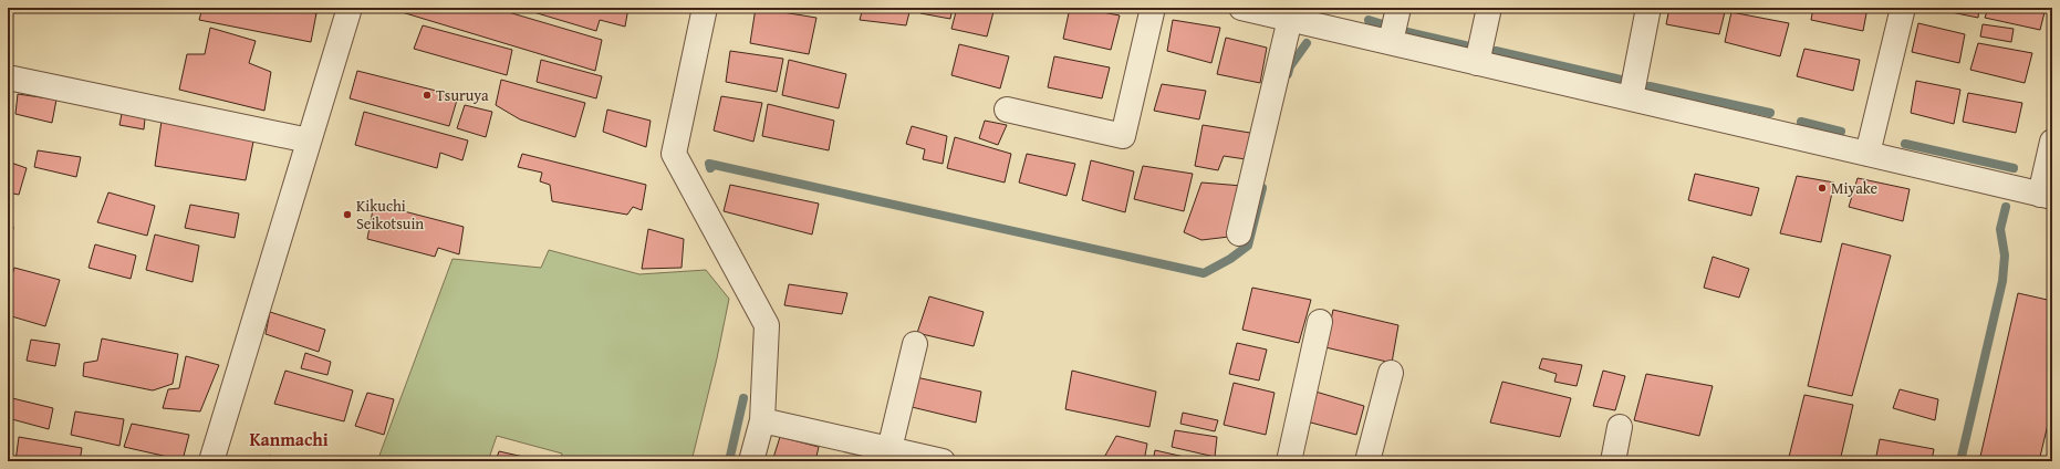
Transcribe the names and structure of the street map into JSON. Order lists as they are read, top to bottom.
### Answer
{
  "districts": ["Kanmachi"],
  "places": ["Tsuruya", "Miyake", "Kikuchi Seikotsuin"]
}
